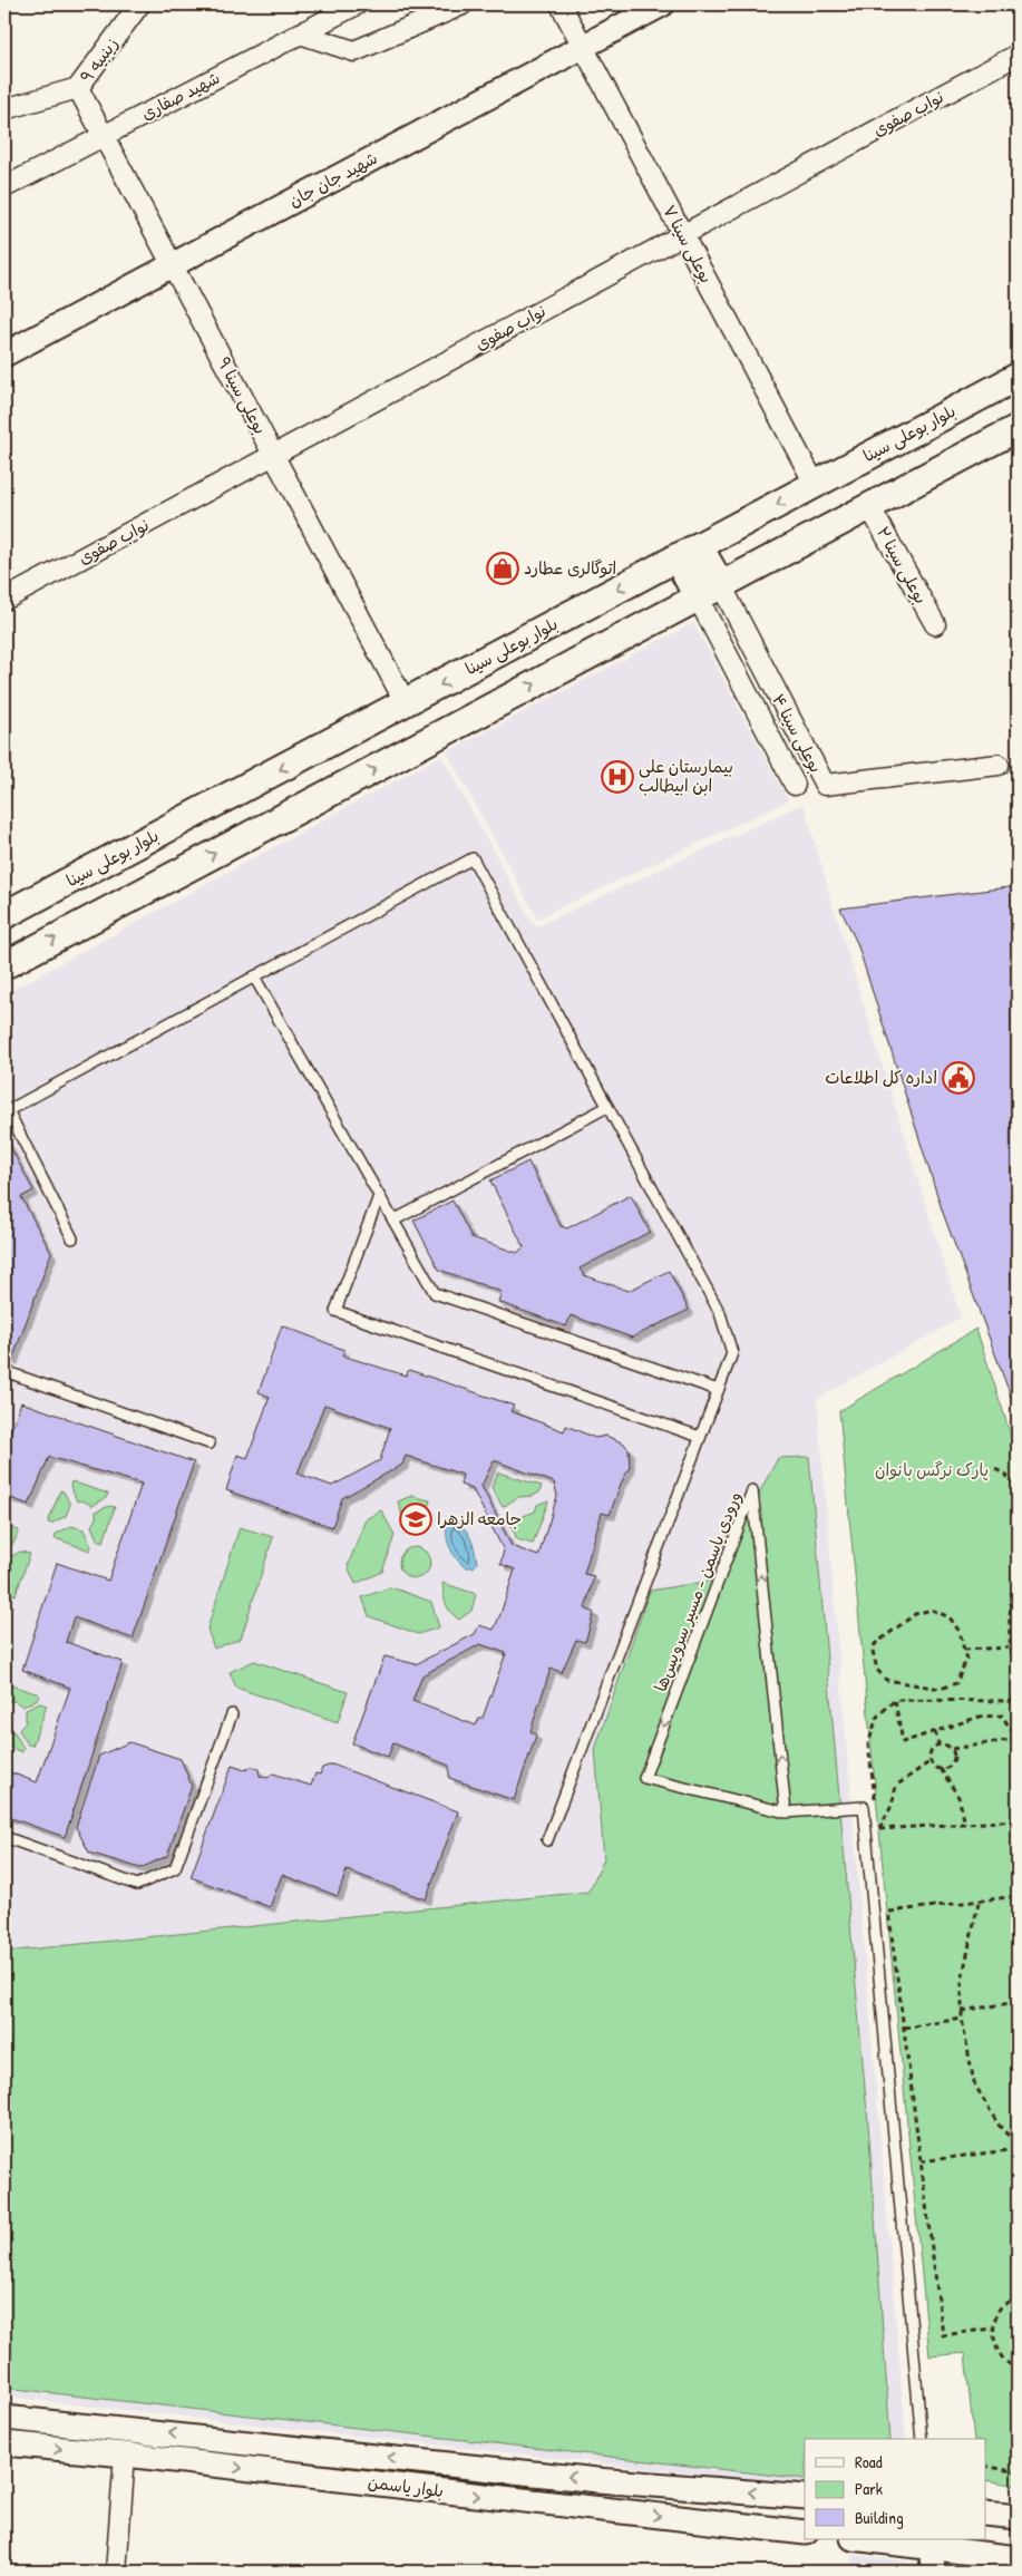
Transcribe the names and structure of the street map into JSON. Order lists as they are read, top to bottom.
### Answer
{
  "streets": {
    "main road": ["بلوار بوعلی سینا"],
    "street": [
      "زینبیه ۹",
      "شهید صفاری",
      "نواب صفوی",
      "شهید جان جان",
      "بوعلی سینا ۷",
      "بوعلی سینا ۹",
      "بوعلی سینا ۲",
      "بوعلی سینا ۴",
      "بلوار یاسمن"
    ],
    "lane": ["ورودی یاسمن - مسیر سرویس‌ها"]
  },
  "crossings": [
    ["زینبیه ۹", "بوعلی سینا ۹"],
    ["شهید صفاری", "بوعلی سینا ۹"],
    ["نواب صفوی", "بوعلی سینا ۷"],
    ["نواب صفوی", "بوعلی سینا ۹"],
    ["شهید جان جان", "بوعلی سینا ۷"],
    ["شهید جان جان", "بوعلی سینا ۹"],
    ["بوعلی سینا ۷", "بلوار بوعلی سینا"],
    ["بوعلی سینا ۹", "بلوار بوعلی سینا"]
  ],
  "parks": ["پارک نرگس بانوان"],
  "places": {
    "shop": ["اتوگالری عطارد"],
    "hospital": ["بیمارستان علی ابن ابیطالب"],
    "public building": ["اداره کل اطلاعات"],
    "school or university": ["جامعه الزهرا"]
  },
  "legend": ["Road", "Park", "Building"]
}
